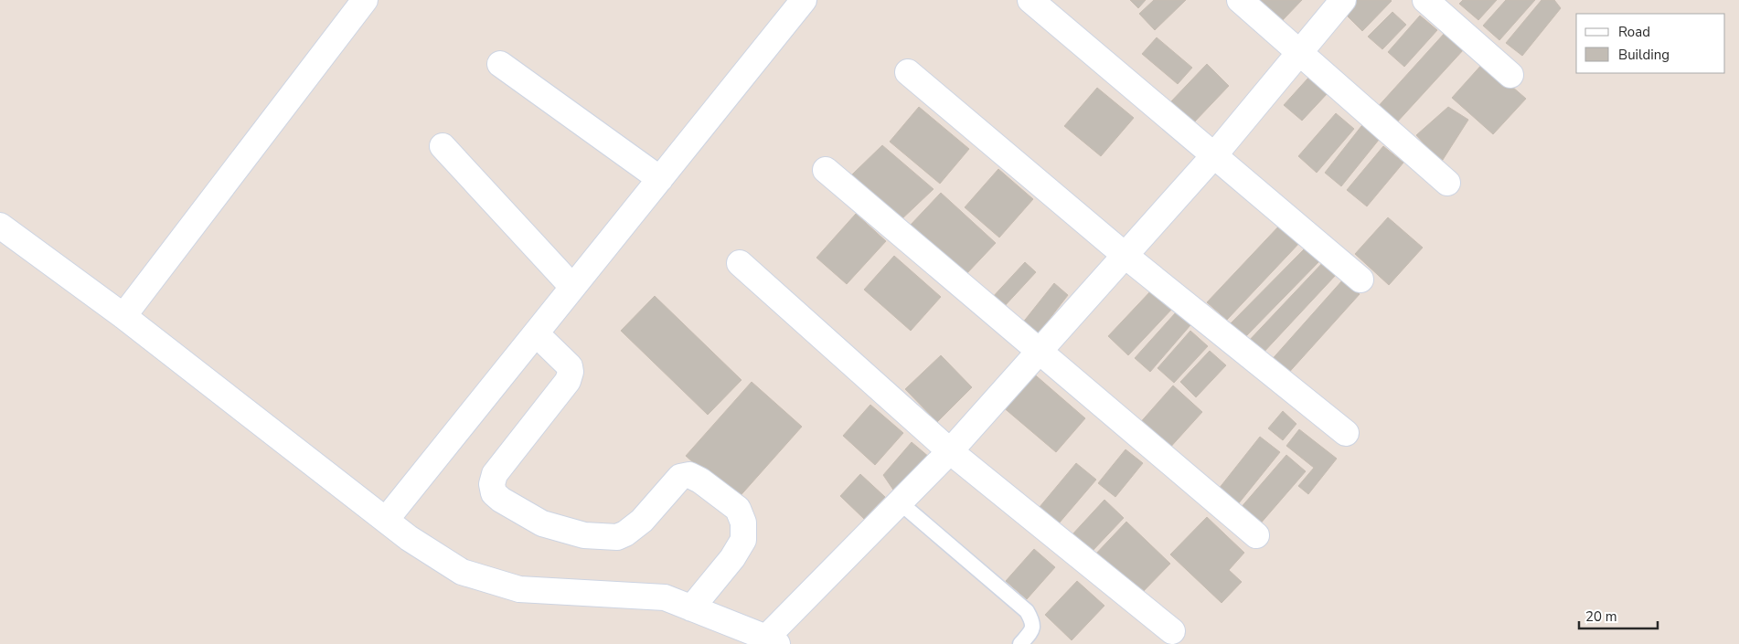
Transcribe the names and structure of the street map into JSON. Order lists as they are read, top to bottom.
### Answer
{
  "legend": ["Road", "Building"],
  "scale_bar": "20 m"
}
